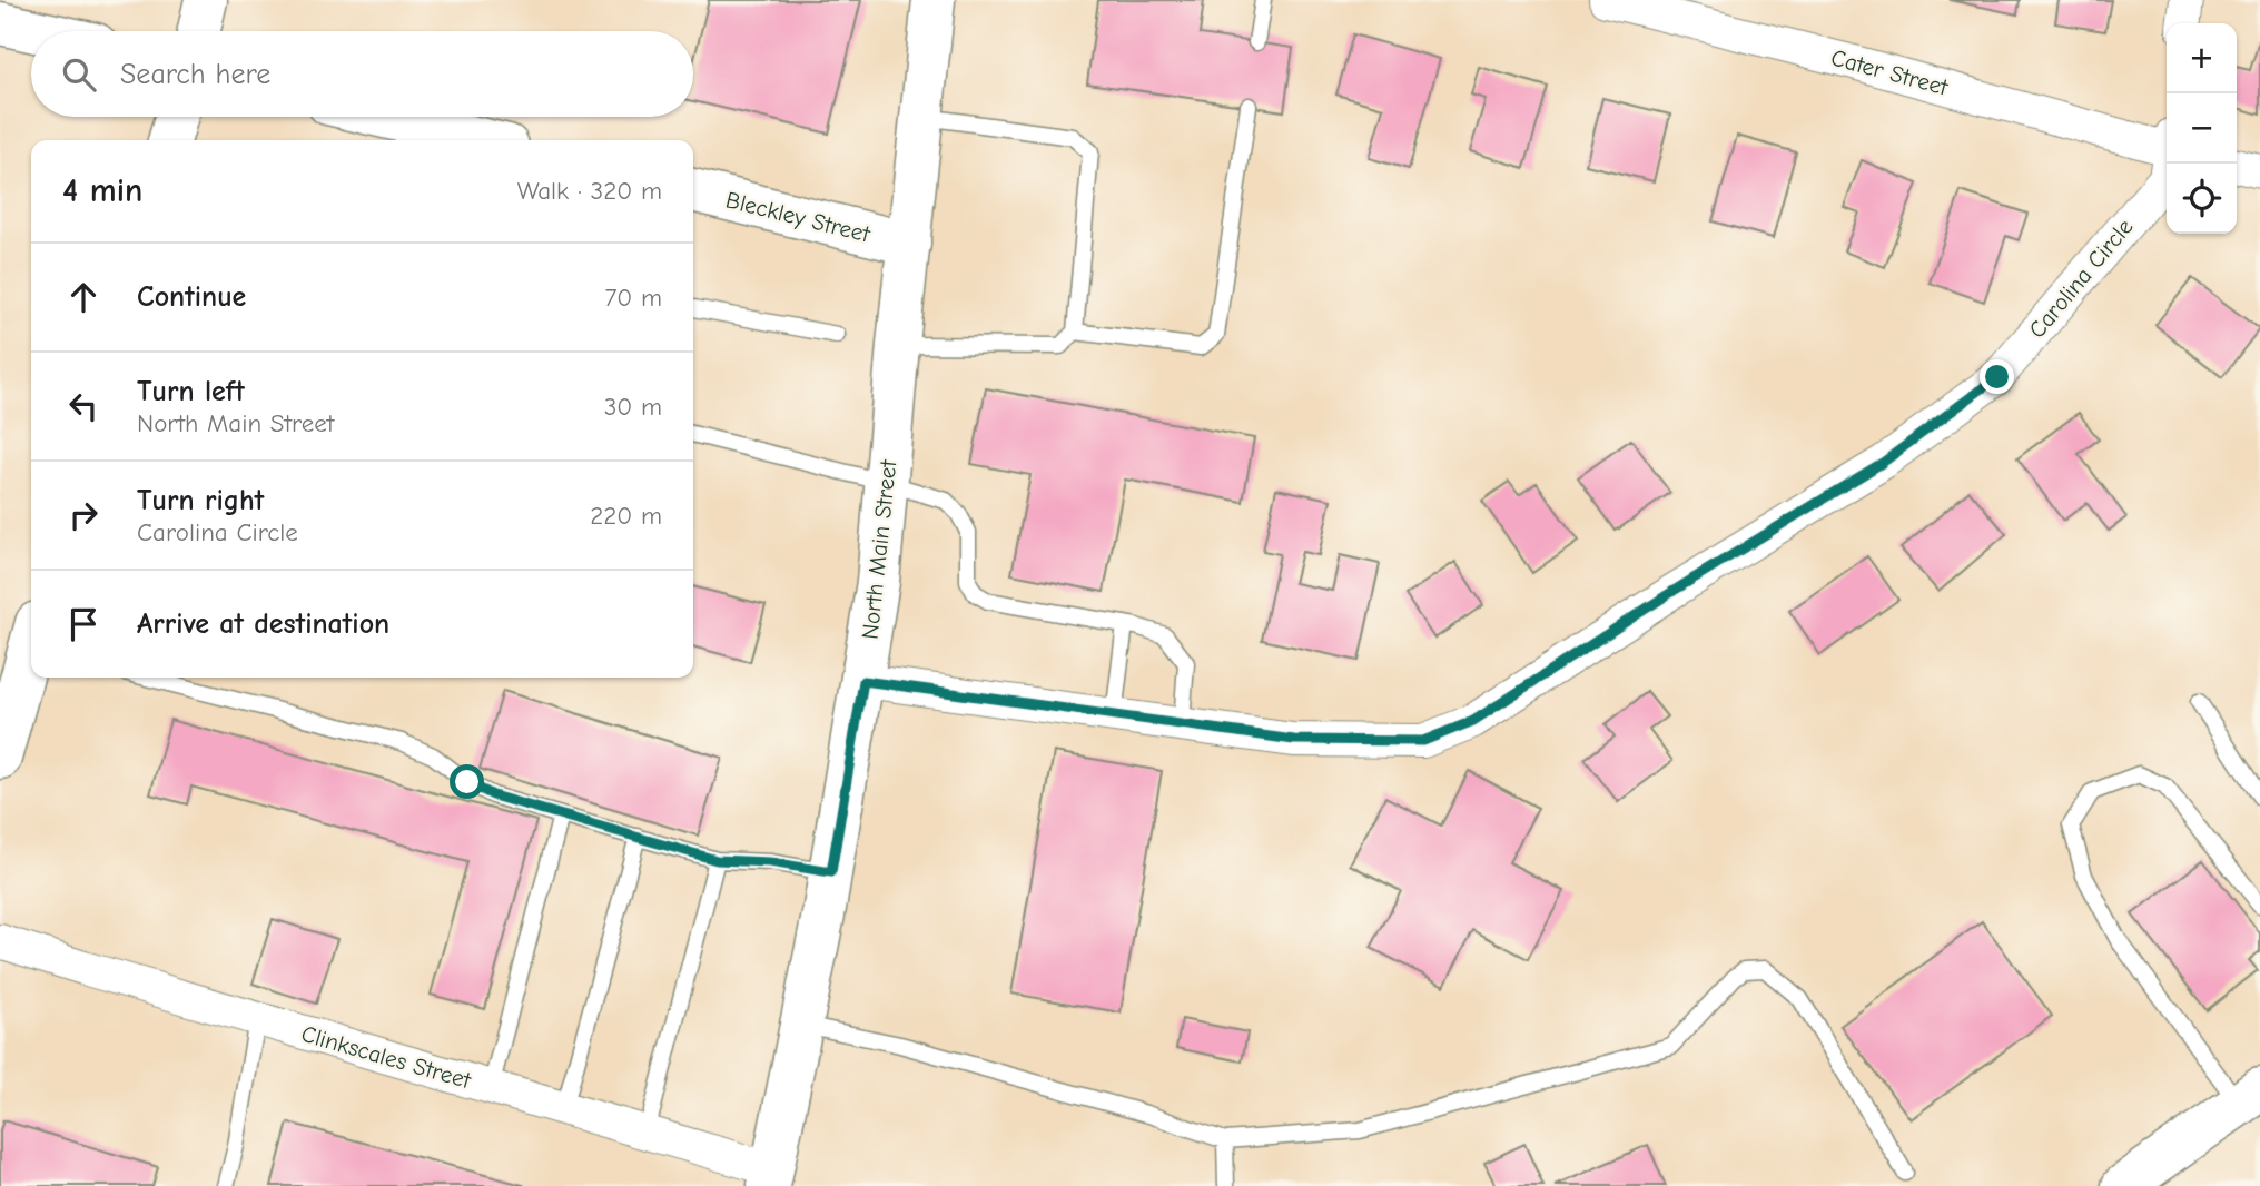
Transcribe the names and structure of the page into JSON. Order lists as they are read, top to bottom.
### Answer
{
  "streets": {
    "main road": ["Bleckley Street", "North Main Street"],
    "street": ["Cater Street", "Carolina Circle", "Clinkscales Street"]
  },
  "crossings": [
    ["Bleckley Street", "North Main Street"],
    ["Carolina Circle", "North Main Street"],
    ["North Main Street", "Clinkscales Street"]
  ],
  "page": {
    "map_buttons": ["+", "−"],
    "search": "Search here",
    "heading": ["4 min", "Walk · 320 m"],
    "list": [
      ["Continue", "70 m"],
      ["Turn left", "North Main Street", "30 m"],
      ["Turn right", "Carolina Circle", "220 m"],
      "Arrive at destination"
    ]
  }
}
